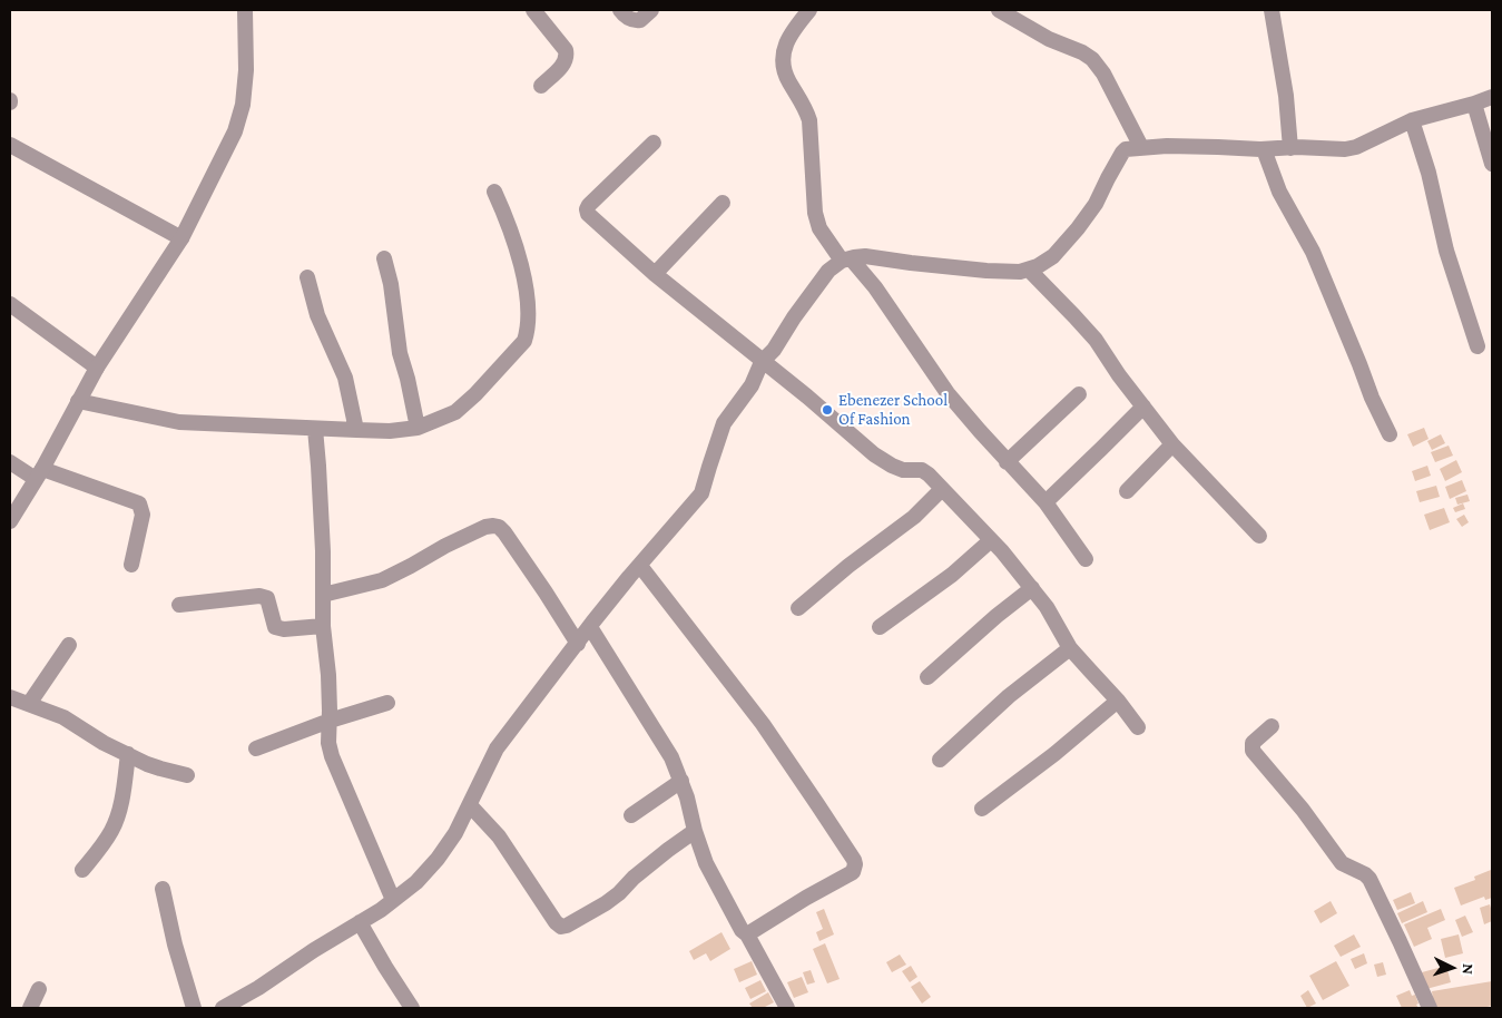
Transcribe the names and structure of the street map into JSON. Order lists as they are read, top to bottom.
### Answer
{
  "places": ["Ebenezer School Of Fashion"],
  "north": "right"
}
